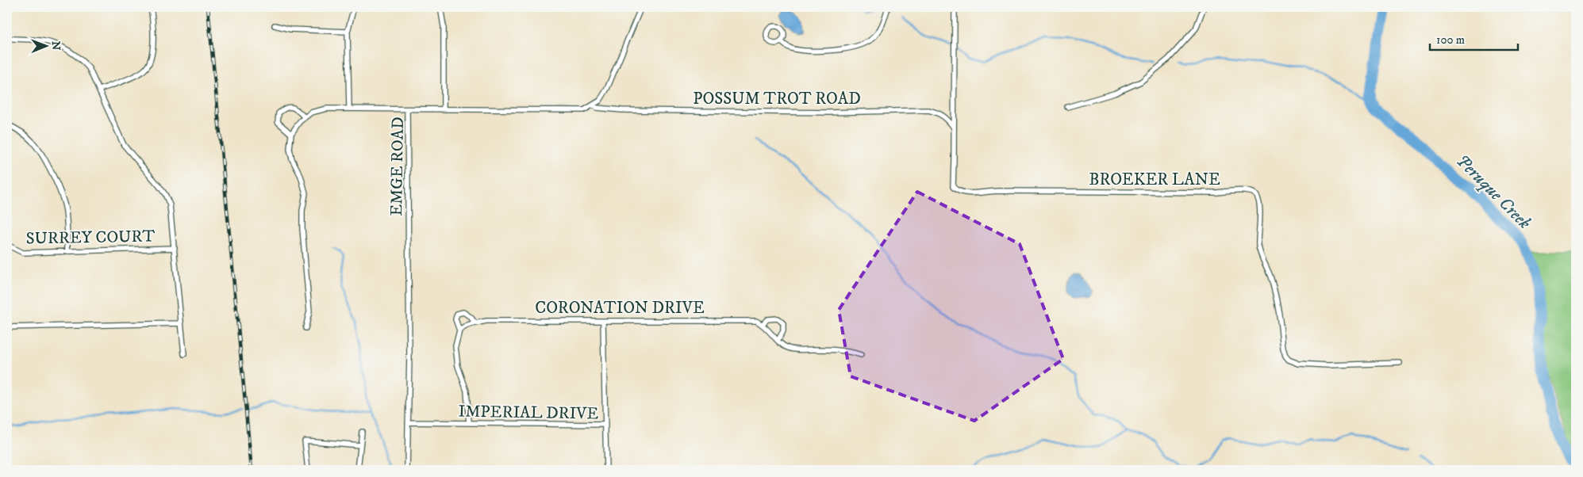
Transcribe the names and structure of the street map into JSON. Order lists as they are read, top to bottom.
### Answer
{
  "streets": {
    "street": [
      "POSSUM TROT ROAD",
      "EMGE ROAD",
      "BROEKER LANE",
      "SURREY COURT",
      "CORONATION DRIVE",
      "IMPERIAL DRIVE"
    ]
  },
  "crossings": [
    ["POSSUM TROT ROAD", "EMGE ROAD"],
    ["POSSUM TROT ROAD", "BROEKER LANE"],
    ["EMGE ROAD", "IMPERIAL DRIVE"]
  ],
  "water": ["Peruque Creek"],
  "scale_bar": "100 m",
  "north": "right"
}
